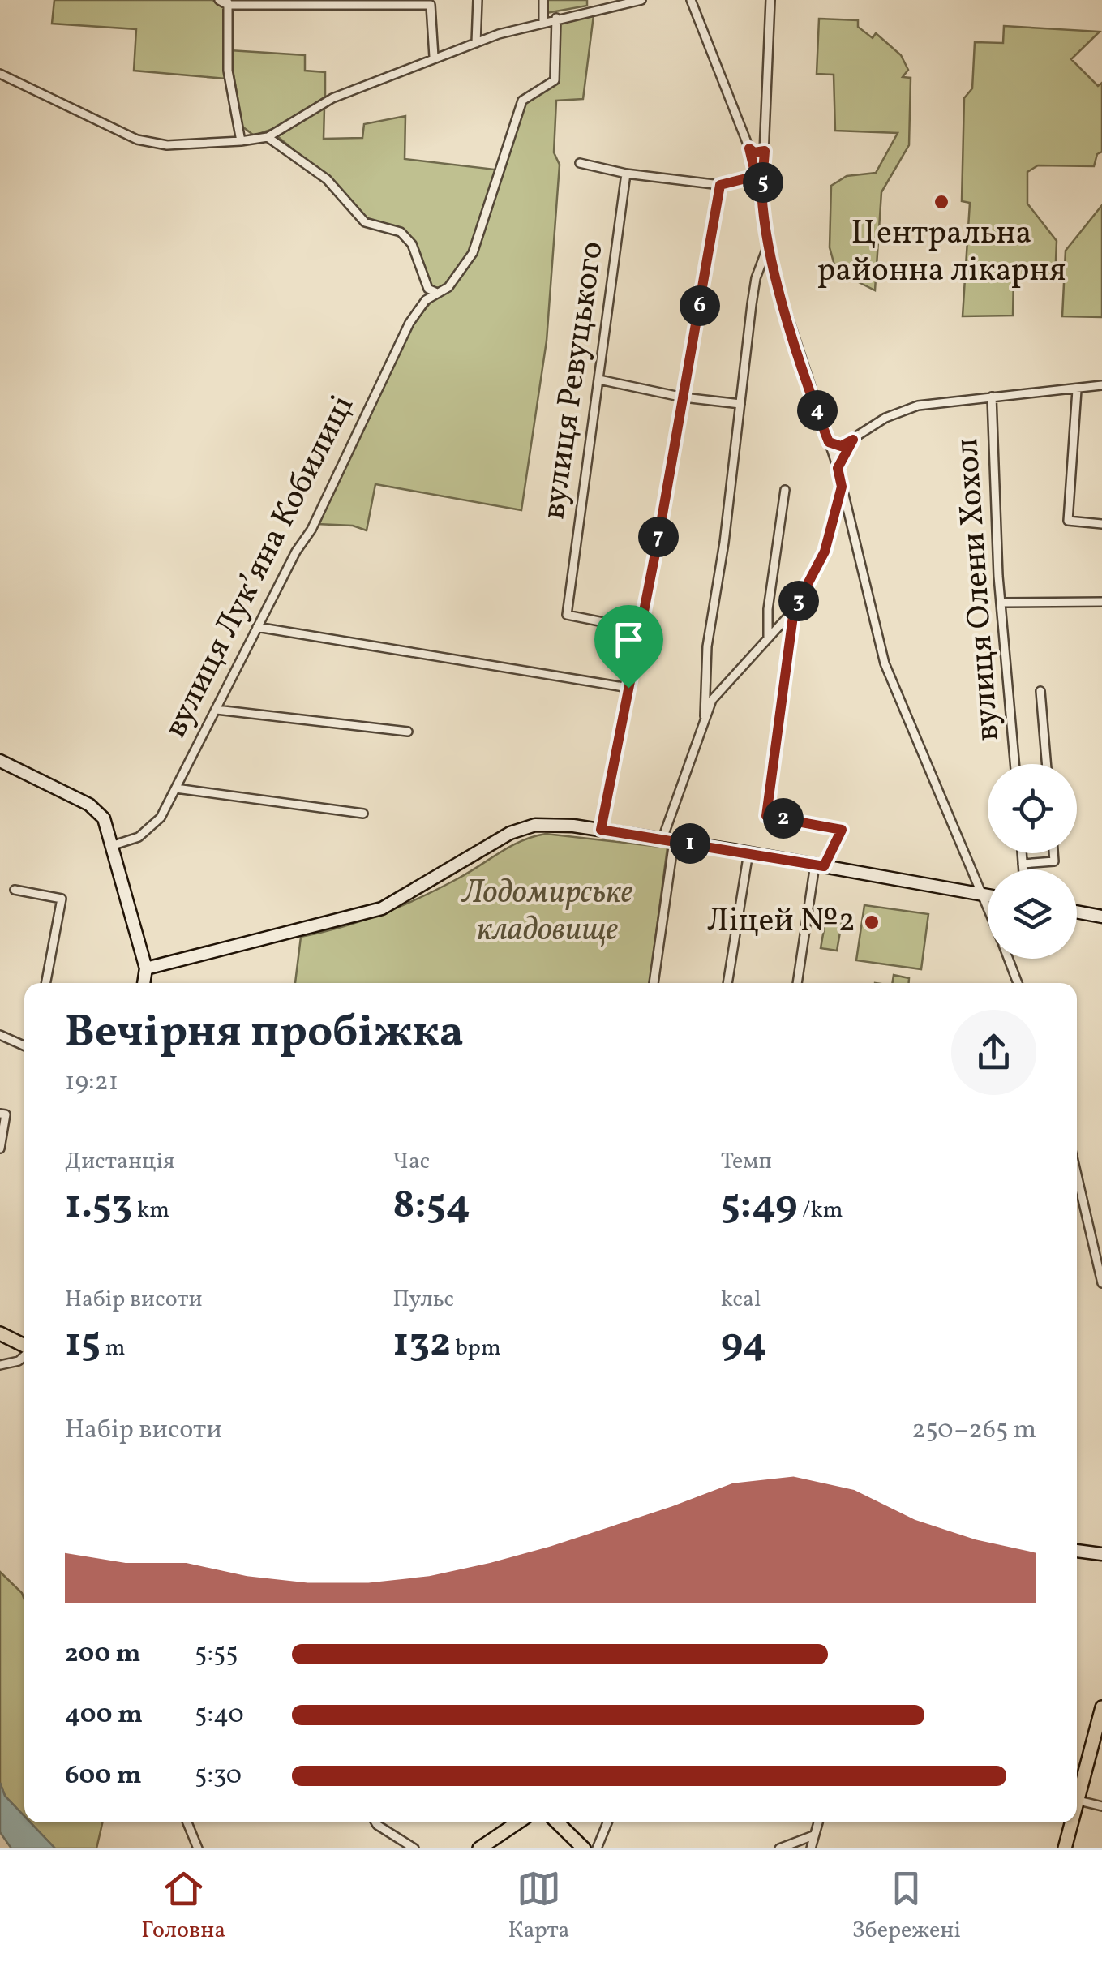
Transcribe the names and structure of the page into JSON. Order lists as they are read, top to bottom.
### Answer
{
  "streets": {
    "street": ["вулиця Ревуцького", "вулиця Лукʼяна Кобилиці", "вулиця Олени Хохол"]
  },
  "parks": ["Лодомирське кладовище"],
  "places": ["Центральна районна лікарня", "Ліцей №2"],
  "page": {
    "pins": [
      "5",
      "6",
      "4",
      "7",
      "3",
      "2",
      "1"
    ],
    "heading": ["Вечірня пробіжка", "19:21"],
    "stats": [
      ["Дистанція", "1.53 km"],
      ["Час", "8:54"],
      ["Темп", "5:49 /km"],
      ["Набір висоти", "15 m"],
      ["Пульс", "132 bpm"],
      ["kcal", "94"]
    ],
    "chart": ["Набір висоти", "250–265 m"],
    "list": [
      {
        "name": "200 m",
        "note": "5:55"
      },
      {
        "name": "400 m",
        "note": "5:40"
      },
      {
        "name": "600 m",
        "note": "5:30"
      }
    ],
    "tabs": ["Головна", "Карта", "Збережені"]
  }
}
